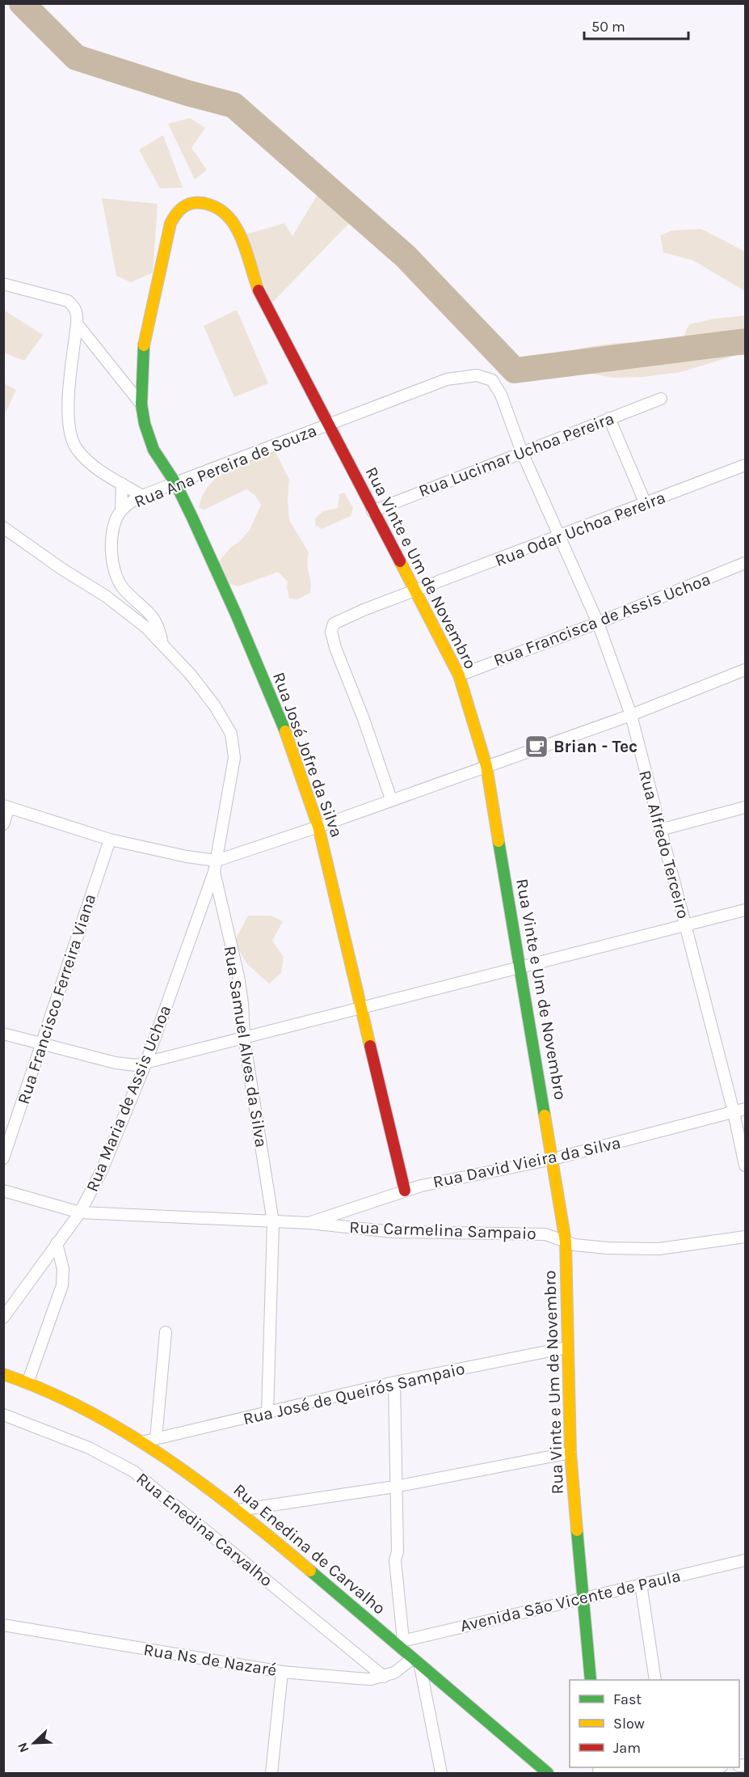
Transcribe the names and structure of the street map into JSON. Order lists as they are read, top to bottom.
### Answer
{
  "streets": {
    "street": [
      "Rua Lucimar Uchoa Pereira",
      "Rua Ana Pereira de Souza",
      "Rua Odar Uchoa Pereira",
      "Rua Vinte e Um de Novembro",
      "Rua Francisca de Assis Uchoa",
      "Rua José Jofre da Silva",
      "Rua Alfredo Terceiro",
      "Rua Francisco Ferreira Viana",
      "Rua Samuel Alves da Silva",
      "Rua Maria de Assis Uchoa",
      "Rua David Vieira da Silva",
      "Rua Carmelina Sampaio",
      "Rua José de Queirós Sampaio",
      "Rua Enedina Carvalho",
      "Rua Enedina de Carvalho",
      "Avenida São Vicente de Paula",
      "Rua Ns de Nazaré"
    ]
  },
  "crossings": [
    ["Rua Lucimar Uchoa Pereira", "Rua Ana Pereira de Souza"],
    ["Rua Lucimar Uchoa Pereira", "Rua Vinte e Um de Novembro"],
    ["Rua Lucimar Uchoa Pereira", "Rua Alfredo Terceiro"],
    ["Rua Ana Pereira de Souza", "Rua Vinte e Um de Novembro"],
    ["Rua Ana Pereira de Souza", "Rua José Jofre da Silva"],
    ["Rua Ana Pereira de Souza", "Rua Alfredo Terceiro"],
    ["Rua Ana Pereira de Souza", "Rua Maria de Assis Uchoa"],
    ["Rua Odar Uchoa Pereira", "Rua Vinte e Um de Novembro"],
    ["Rua Odar Uchoa Pereira", "Rua Alfredo Terceiro"],
    ["Rua Vinte e Um de Novembro", "Rua Francisca de Assis Uchoa"],
    ["Rua Vinte e Um de Novembro", "Rua José Jofre da Silva"],
    ["Rua Vinte e Um de Novembro", "Rua David Vieira da Silva"],
    ["Rua Vinte e Um de Novembro", "Rua Carmelina Sampaio"],
    ["Rua Vinte e Um de Novembro", "Rua José de Queirós Sampaio"],
    ["Rua Vinte e Um de Novembro", "Avenida São Vicente de Paula"],
    ["Rua Francisca de Assis Uchoa", "Rua Alfredo Terceiro"],
    ["Rua José Jofre da Silva", "Rua David Vieira da Silva"],
    ["Rua Alfredo Terceiro", "Rua David Vieira da Silva"],
    ["Rua Samuel Alves da Silva", "Rua Maria de Assis Uchoa"],
    ["Rua Samuel Alves da Silva", "Rua Carmelina Sampaio"],
    ["Rua Samuel Alves da Silva", "Rua José de Queirós Sampaio"],
    ["Rua Maria de Assis Uchoa", "Rua Carmelina Sampaio"],
    ["Rua David Vieira da Silva", "Rua Carmelina Sampaio"],
    ["Rua José de Queirós Sampaio", "Rua Enedina de Carvalho"],
    ["Rua Enedina Carvalho", "Rua Ns de Nazaré"],
    ["Rua Enedina de Carvalho", "Avenida São Vicente de Paula"],
    ["Rua Enedina de Carvalho", "Rua Ns de Nazaré"]
  ],
  "places": {
    "cafe": ["Brian - Tec"]
  },
  "legend": ["Fast", "Slow", "Jam"],
  "scale_bar": "50 m",
  "north": "bottom left"
}
